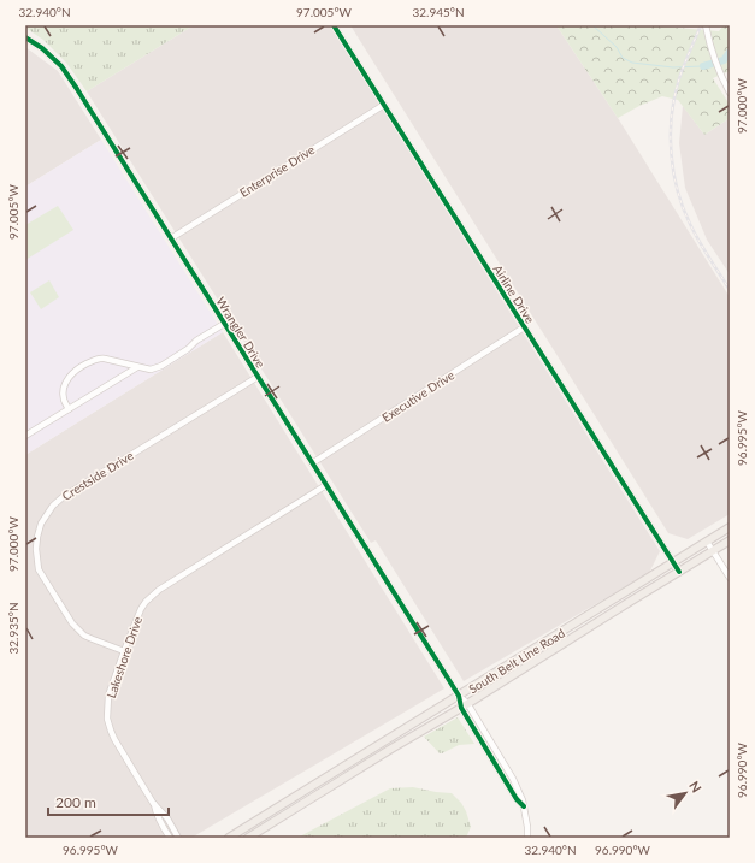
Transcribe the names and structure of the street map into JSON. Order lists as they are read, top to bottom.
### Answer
{
  "streets": {
    "main road": ["South Belt Line Road"],
    "street": [
      "Enterprise Drive",
      "Airline Drive",
      "Wrangler Drive",
      "Executive Drive",
      "Crestside Drive",
      "Lakeshore Drive"
    ]
  },
  "crossings": [
    ["Enterprise Drive", "Airline Drive"],
    ["Enterprise Drive", "Wrangler Drive"],
    ["Airline Drive", "Executive Drive"],
    ["Airline Drive", "South Belt Line Road"],
    ["Wrangler Drive", "Executive Drive"],
    ["Wrangler Drive", "Crestside Drive"],
    ["Wrangler Drive", "Lakeshore Drive"],
    ["Wrangler Drive", "South Belt Line Road"],
    ["Crestside Drive", "Lakeshore Drive"]
  ],
  "scale_bar": "200 m",
  "north": "top right",
  "coordinates": [
    "32.940°N",
    "97.005°W",
    "32.945°N",
    "97.000°W",
    "96.995°W",
    "32.935°N",
    "96.990°W"
  ]
}
